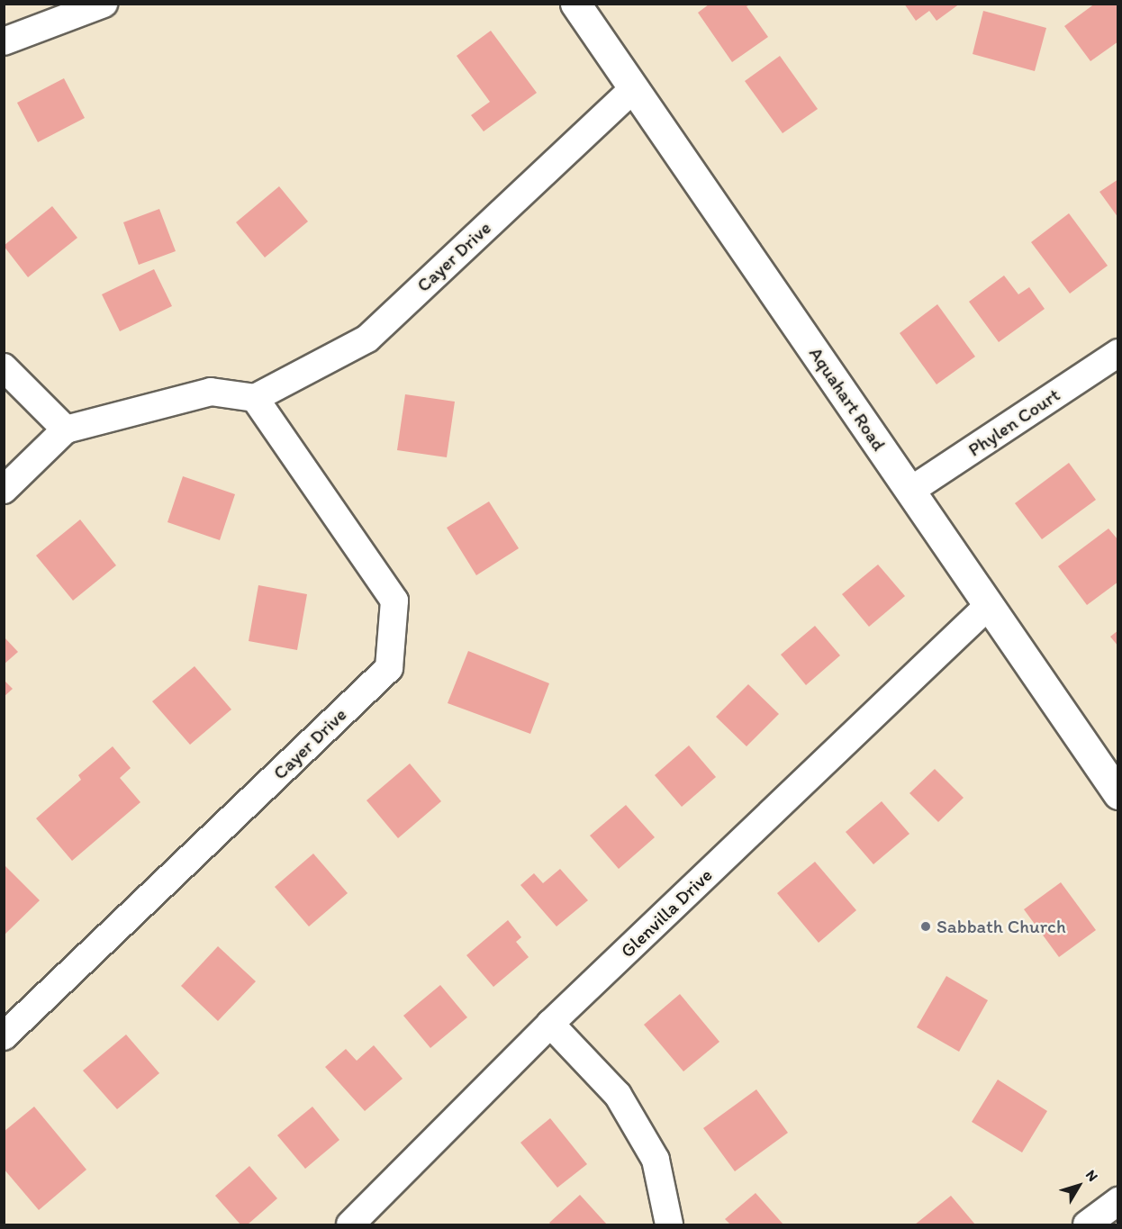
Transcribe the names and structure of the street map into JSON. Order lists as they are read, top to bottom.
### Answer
{
  "streets": {
    "street": [
      "Cayer Drive",
      "Aquahart Road",
      "Phylen Court",
      "Glenvilla Drive"
    ]
  },
  "crossings": [
    ["Cayer Drive", "Aquahart Road"],
    ["Aquahart Road", "Phylen Court"],
    ["Aquahart Road", "Glenvilla Drive"]
  ],
  "places": ["Sabbath Church"],
  "north": "top right"
}
